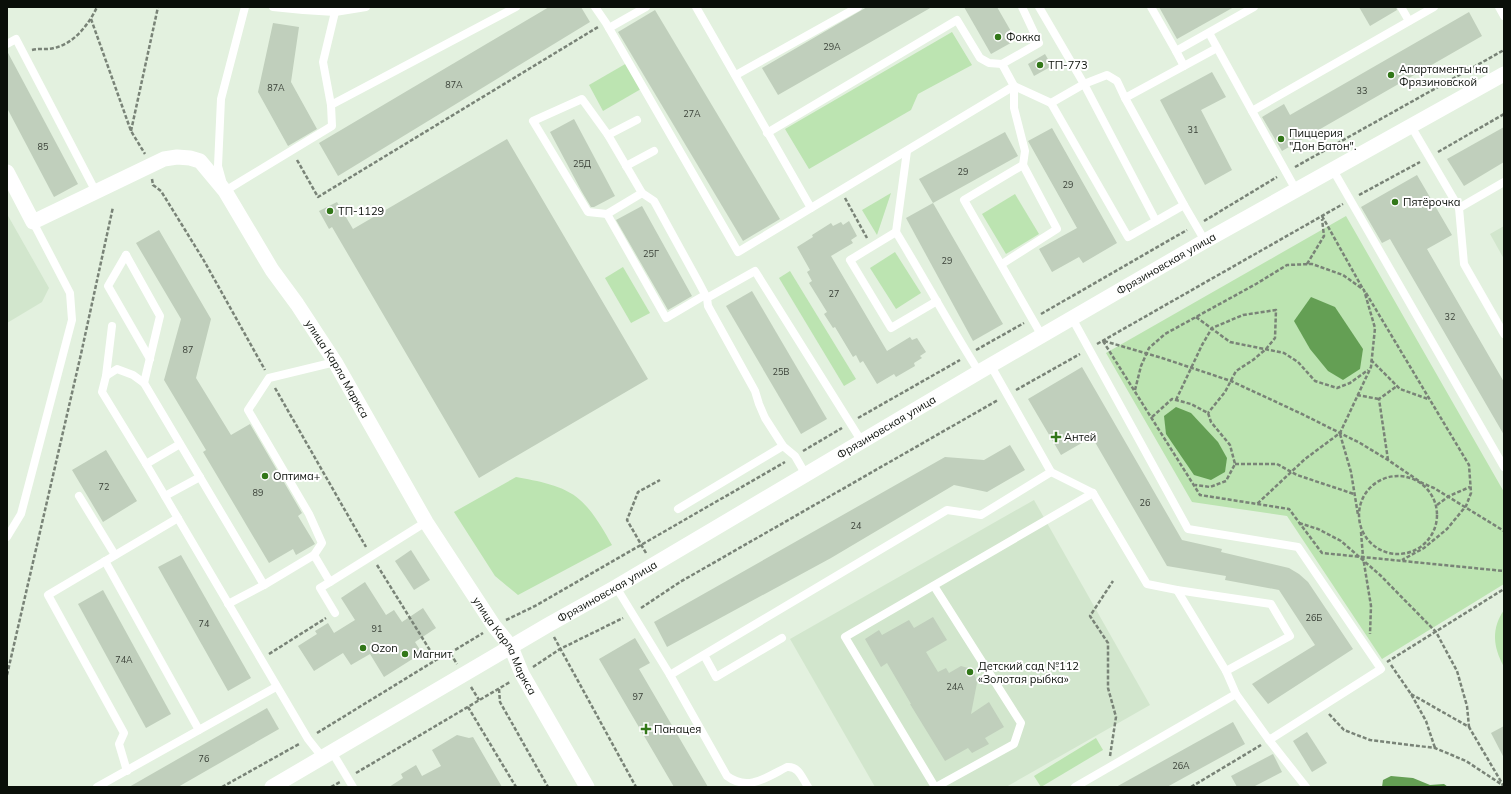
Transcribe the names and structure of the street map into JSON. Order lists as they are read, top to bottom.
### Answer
{
  "streets": {
    "street": ["Фрязиновская улица", "улица Карла Маркса"]
  },
  "crossings": [
    ["Фрязиновская улица", "улица Карла Маркса"]
  ],
  "places": {
    "other": [
      "Фокка",
      "ТП-773",
      "Апартаменты на Фрязиновской",
      "Пиццерия \"Дон Батон\".",
      "Пятёрочка",
      "ТП-1129",
      "Оптима+",
      "Ozon",
      "Магнит",
      "Детский сад №112 «Золотая рыбка»"
    ],
    "health": ["Антей", "Панацея"]
  },
  "house_numbers": [
    "29А",
    "87А",
    "87А",
    "33",
    "27А",
    "31",
    "85",
    "25Д",
    "29",
    "29",
    "25Г",
    "29",
    "27",
    "32",
    "87",
    "25В",
    "72",
    "89",
    "26",
    "24",
    "26Б",
    "74",
    "91",
    "74А",
    "24А",
    "97",
    "76",
    "26А"
  ]
}
